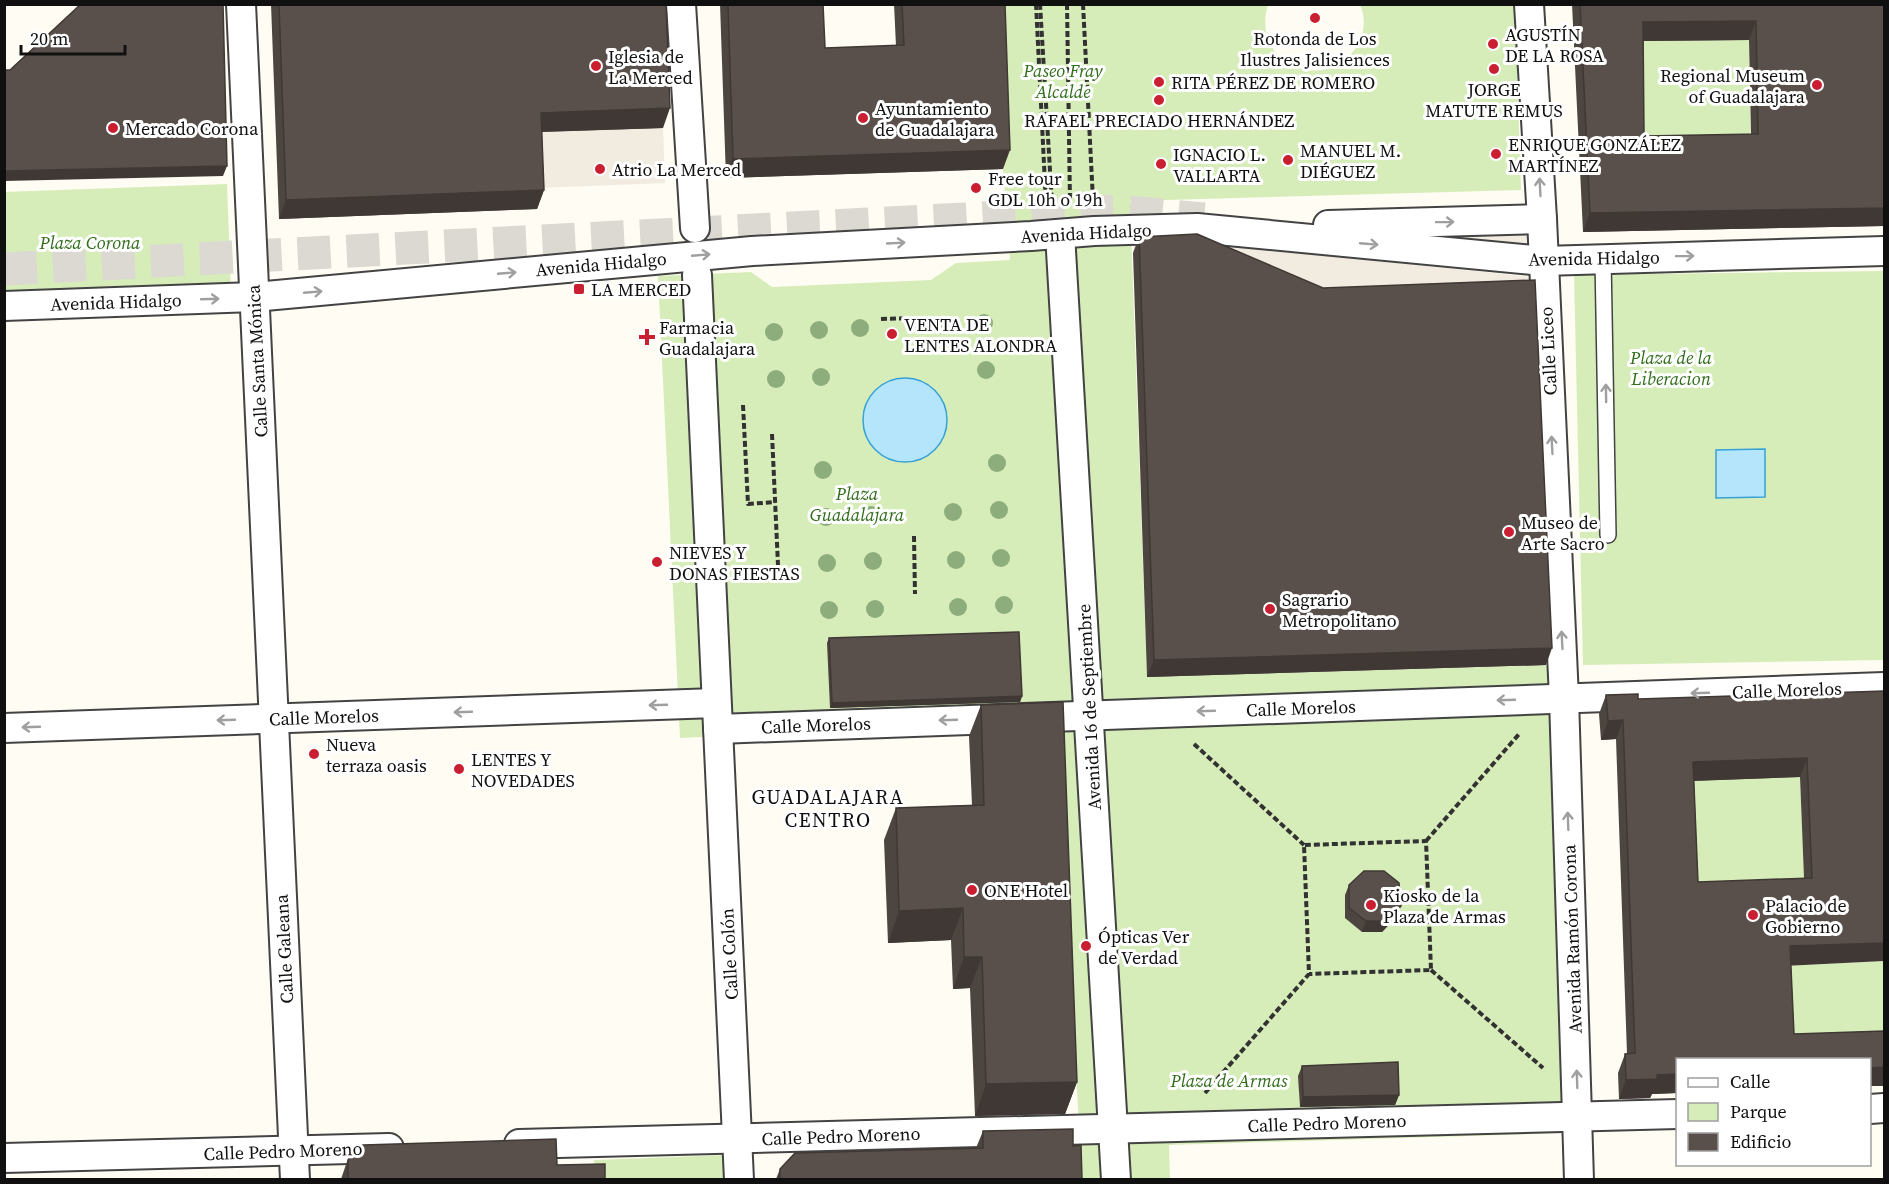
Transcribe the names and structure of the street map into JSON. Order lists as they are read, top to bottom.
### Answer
{
  "streets": {
    "street": [
      "Avenida Hidalgo",
      "Calle Liceo",
      "Calle Santa Mónica",
      "Calle Morelos",
      "Avenida 16 de Septiembre",
      "Avenida Ramón Corona",
      "Calle Galeana",
      "Calle Colón",
      "Calle Pedro Moreno"
    ]
  },
  "crossings": [
    ["Avenida Hidalgo", "Calle Liceo"],
    ["Avenida Hidalgo", "Calle Santa Mónica"],
    ["Avenida Hidalgo", "Avenida 16 de Septiembre"],
    ["Calle Liceo", "Calle Morelos"],
    ["Calle Liceo", "Avenida Ramón Corona"],
    ["Calle Santa Mónica", "Calle Morelos"],
    ["Calle Santa Mónica", "Calle Galeana"],
    ["Calle Morelos", "Avenida 16 de Septiembre"],
    ["Calle Morelos", "Avenida Ramón Corona"],
    ["Calle Morelos", "Calle Galeana"],
    ["Calle Morelos", "Calle Colón"],
    ["Avenida 16 de Septiembre", "Calle Pedro Moreno"],
    ["Avenida Ramón Corona", "Calle Pedro Moreno"],
    ["Calle Galeana", "Calle Pedro Moreno"],
    ["Calle Colón", "Calle Pedro Moreno"]
  ],
  "one_way": [
    "Avenida Hidalgo",
    "Calle Liceo",
    "Calle Morelos",
    "Avenida Ramón Corona"
  ],
  "districts": ["GUADALAJARA CENTRO"],
  "parks": [
    "Paseo Fray Alcalde",
    "Plaza Corona",
    "Plaza de la Liberacion",
    "Plaza Guadalajara",
    "Plaza de Armas"
  ],
  "places": {
    "other": [
      "Rotonda de Los Ilustres Jalisiences",
      "AGUSTÍN DE LA ROSA",
      "Iglesia de La Merced",
      "JORGE MATUTE REMUS",
      "RITA PÉREZ DE ROMERO",
      "Regional Museum of Guadalajara",
      "RAFAEL PRECIADO HERNÁNDEZ",
      "Ayuntamiento de Guadalajara",
      "Mercado Corona",
      "ENRIQUE GONZÁLEZ MARTÍNEZ",
      "MANUEL M. DIÉGUEZ",
      "IGNACIO L. VALLARTA",
      "Atrio La Merced",
      "Free tour GDL 10h o 19h",
      "VENTA DE LENTES ALONDRA",
      "Museo de Arte Sacro",
      "NIEVES Y DONAS FIESTAS",
      "Sagrario Metropolitano",
      "Nueva terraza oasis",
      "LENTES Y NOVEDADES",
      "ONE Hotel",
      "Kiosko de la Plaza de Armas",
      "Palacio de Gobierno",
      "Ópticas Ver de Verdad"
    ],
    "transit": ["LA MERCED"],
    "health": ["Farmacia Guadalajara"]
  },
  "legend": ["Calle", "Parque", "Edificio"],
  "scale_bar": "20 m"
}
